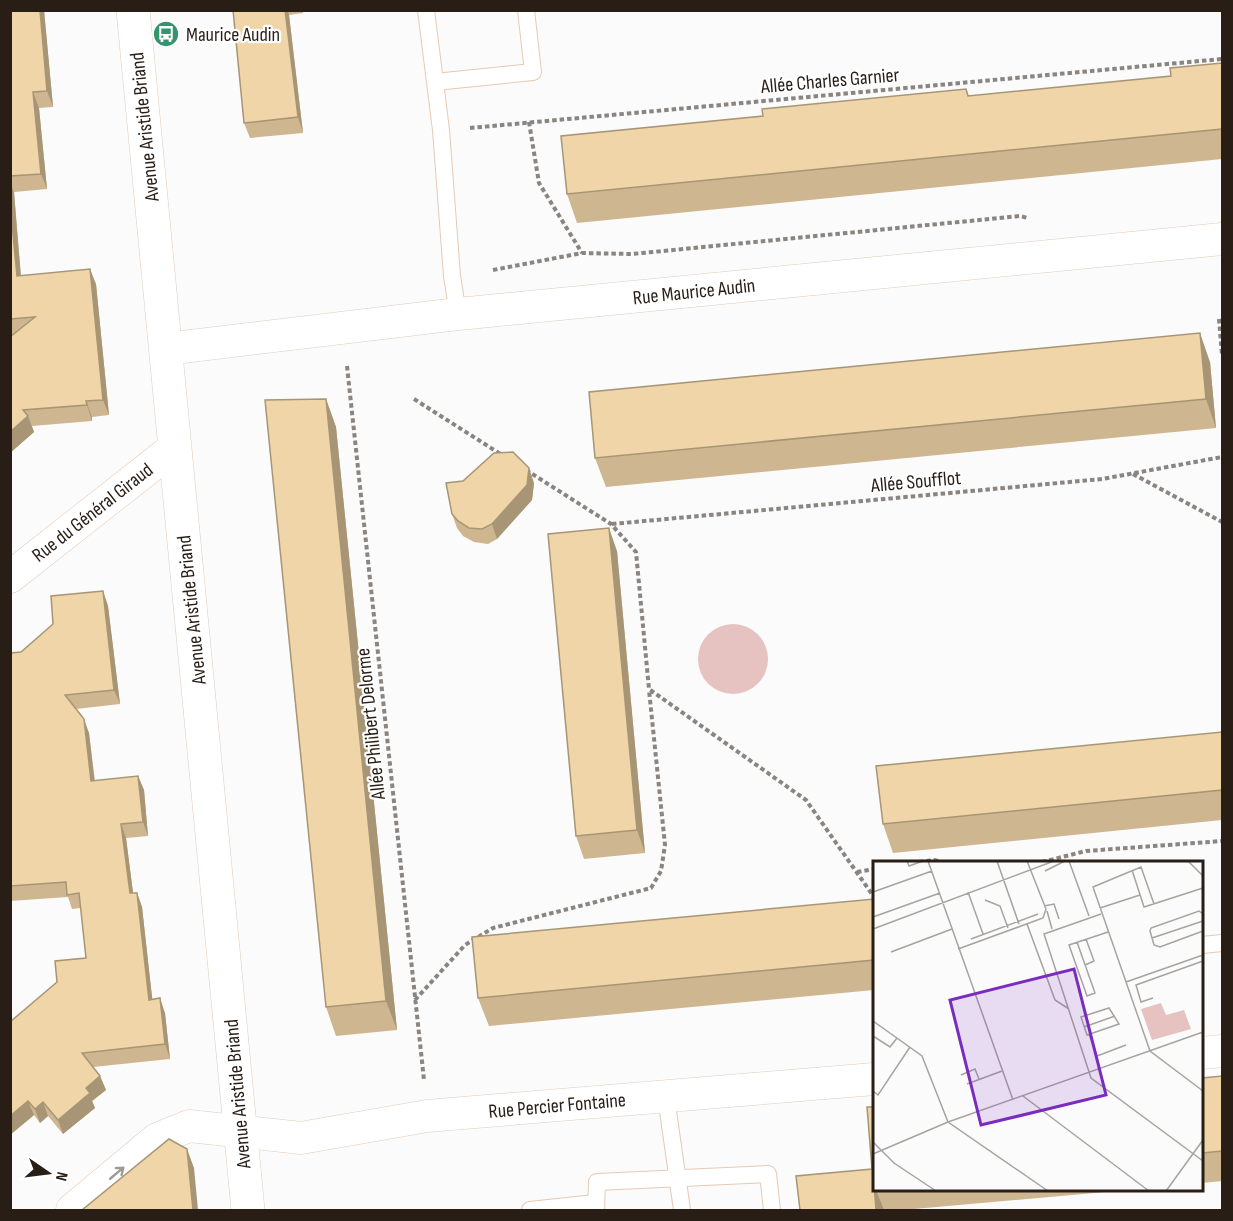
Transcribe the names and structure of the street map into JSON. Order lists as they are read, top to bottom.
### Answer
{
  "streets": {
    "street": [
      "Avenue Aristide Briand",
      "Rue Maurice Audin",
      "Rue du Général Giraud",
      "Rue Percier Fontaine"
    ],
    "path": ["Allée Charles Garnier", "Allée Soufflot", "Allée Philibert Delorme"]
  },
  "crossings": [
    ["Avenue Aristide Briand", "Rue Maurice Audin"],
    ["Avenue Aristide Briand", "Rue du Général Giraud"],
    ["Avenue Aristide Briand", "Rue Percier Fontaine"],
    ["Rue Maurice Audin", "Allée Philibert Delorme"],
    ["Allée Philibert Delorme", "Rue Percier Fontaine"]
  ],
  "places": {
    "bus stop": ["Maurice Audin"]
  },
  "north": "right"
}
